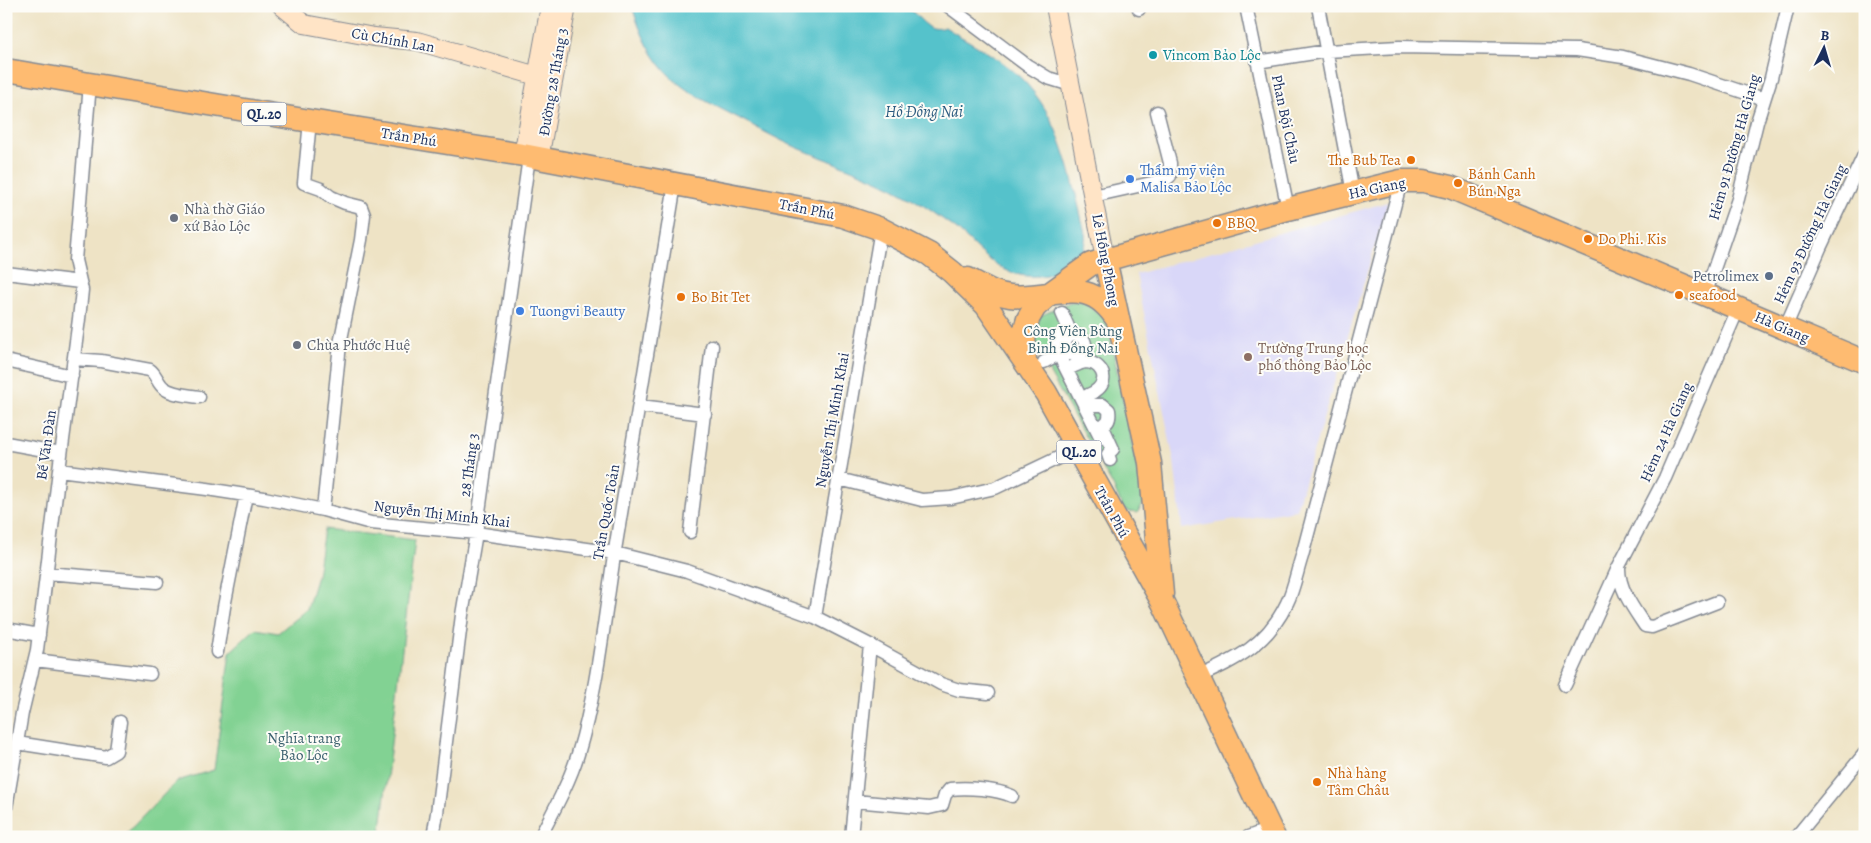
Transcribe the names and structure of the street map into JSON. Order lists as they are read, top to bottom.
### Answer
{
  "streets": {
    "highway": [
      "QL.20",
      "Trần Phú",
      "Hà Giang",
      "Lê Hồng Phong"
    ],
    "street": [
      "Cù Chính Lan",
      "Đường 28 Tháng 3",
      "Phan Bội Châu",
      "Hẻm 91 Đường Hà Giang",
      "Hẻm 93 Đường Hà Giang",
      "Nguyễn Thị Minh Khai",
      "Hẻm 24 Hà Giang",
      "Bế Văn Đàn",
      "28 Tháng 3",
      "Trần Quốc Toản"
    ]
  },
  "crossings": [
    ["Cù Chính Lan", "Đường 28 Tháng 3"],
    ["Đường 28 Tháng 3", "Trần Phú"],
    ["Đường 28 Tháng 3", "28 Tháng 3"],
    ["Phan Bội Châu", "Hà Giang"],
    ["Trần Phú", "Hà Giang"],
    ["Trần Phú", "Lê Hồng Phong"],
    ["Trần Phú", "Nguyễn Thị Minh Khai"],
    ["Trần Phú", "Bế Văn Đàn"],
    ["Trần Phú", "28 Tháng 3"],
    ["Trần Phú", "Trần Quốc Toản"],
    ["Hẻm 91 Đường Hà Giang", "Hà Giang"],
    ["Hà Giang", "Hẻm 93 Đường Hà Giang"],
    ["Hà Giang", "Lê Hồng Phong"],
    ["Hà Giang", "Hẻm 24 Hà Giang"],
    ["Nguyễn Thị Minh Khai", "Bế Văn Đàn"],
    ["Nguyễn Thị Minh Khai", "28 Tháng 3"],
    ["Nguyễn Thị Minh Khai", "Trần Quốc Toản"]
  ],
  "water": ["Hồ Đồng Nai"],
  "parks": ["Công Viên Bùng Binh Đồng Nai", "Nghĩa trang Bảo Lộc"],
  "places": [
    "Vincom Bảo Lộc",
    "The Bub Tea",
    "Thẩm mỹ viện Malisa Bảo Lộc",
    "Bánh Canh Bún Nga",
    "Nhà thờ Giáo xứ Bảo Lộc",
    "BBQ",
    "Do Phi. Kis",
    "Petrolimex",
    "seafood",
    "Bo Bit Tet",
    "Tuongvi Beauty",
    "Chùa Phước Huệ",
    "Trường Trung học phổ thông Bảo Lộc",
    "Nhà hàng Tâm Châu"
  ],
  "north": "top"
}
